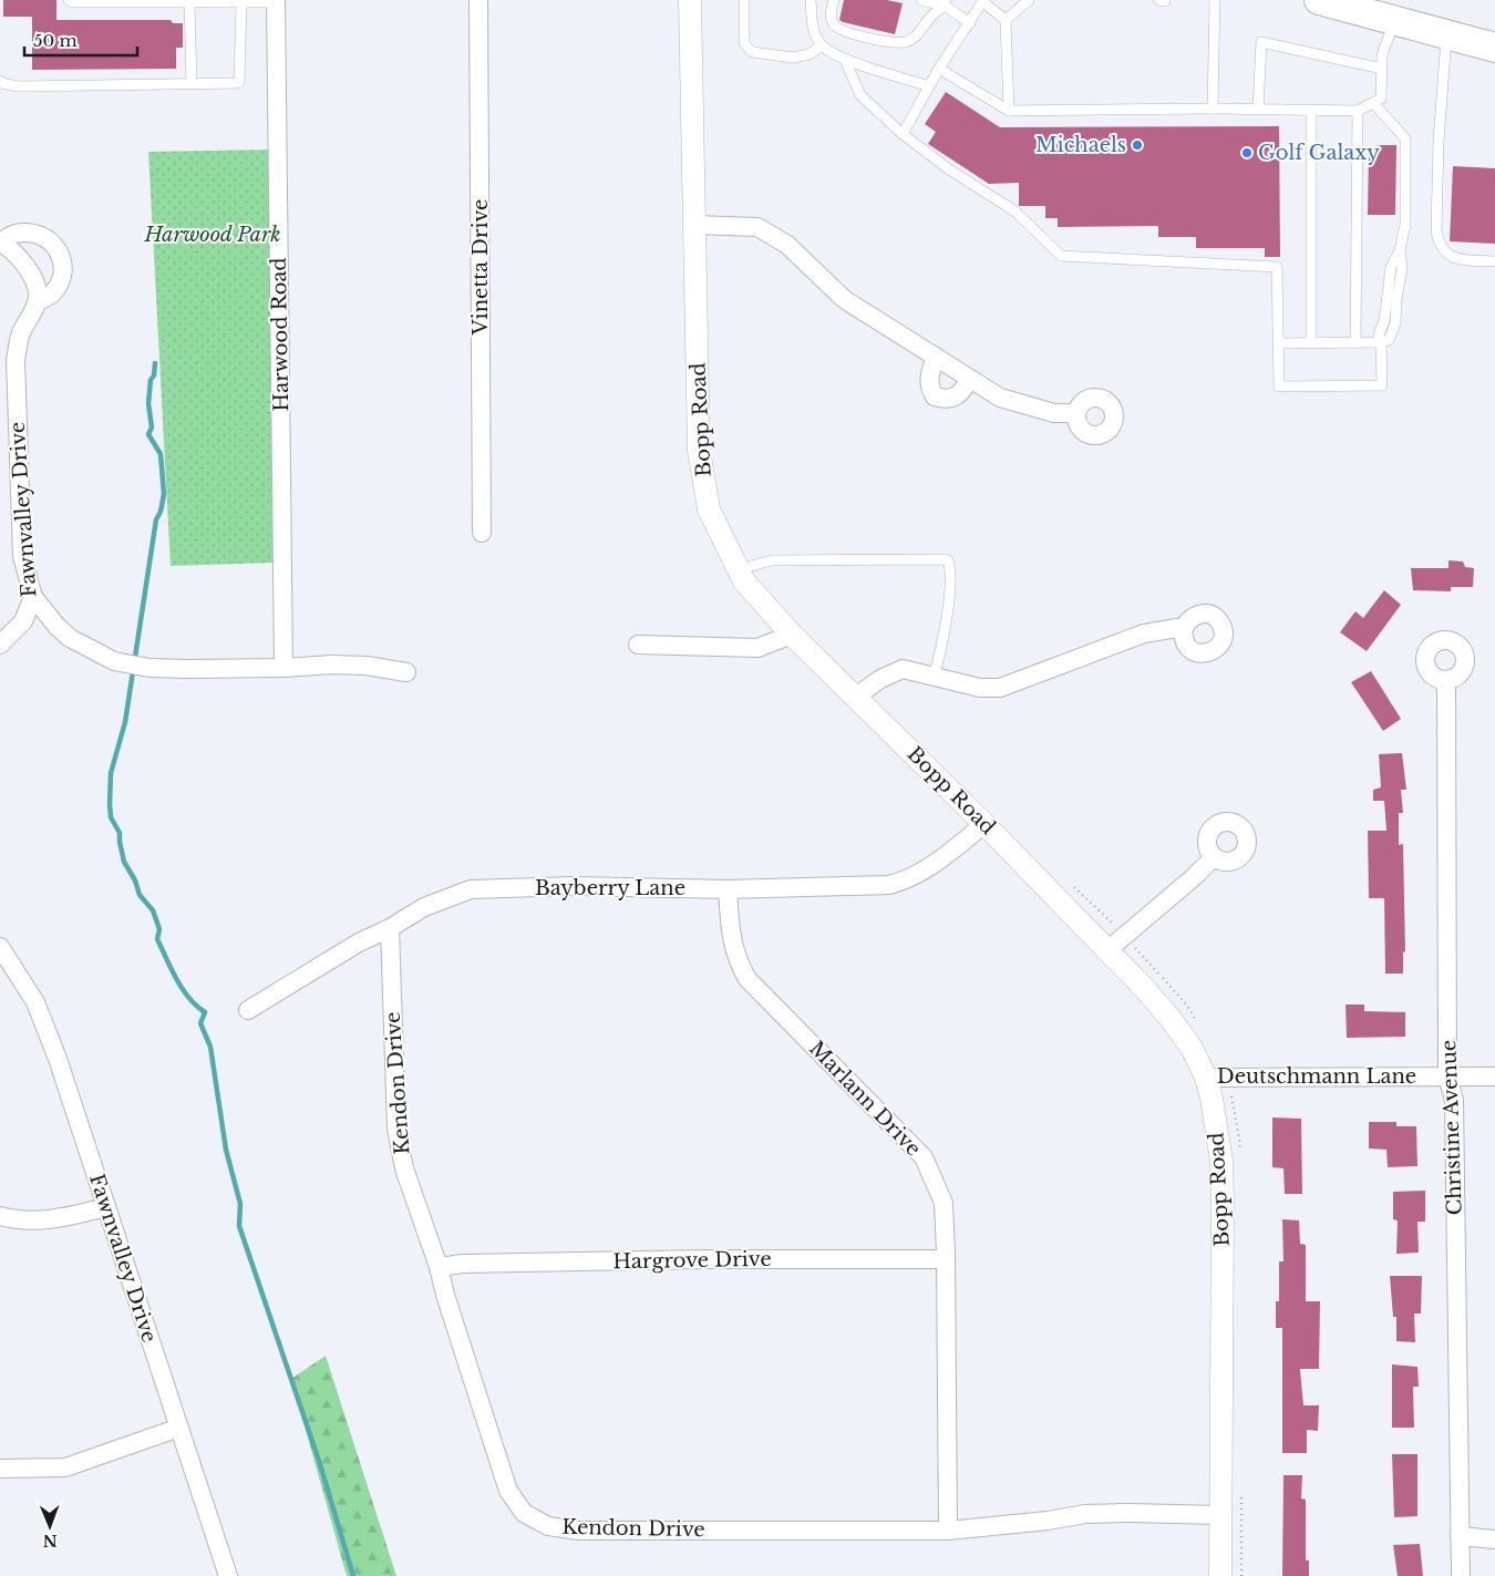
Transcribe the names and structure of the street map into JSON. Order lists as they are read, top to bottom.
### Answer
{
  "streets": {
    "street": [
      "Vinetta Drive",
      "Harwood Road",
      "Bopp Road",
      "Fawnvalley Drive",
      "Bayberry Lane",
      "Deutschmann Lane",
      "Kendon Drive",
      "Marlann Drive",
      "Christine Avenue",
      "Hargrove Drive"
    ]
  },
  "crossings": [
    ["Bopp Road", "Bayberry Lane"],
    ["Bopp Road", "Deutschmann Lane"],
    ["Bopp Road", "Kendon Drive"],
    ["Bayberry Lane", "Kendon Drive"],
    ["Bayberry Lane", "Marlann Drive"],
    ["Deutschmann Lane", "Christine Avenue"],
    ["Kendon Drive", "Marlann Drive"],
    ["Kendon Drive", "Hargrove Drive"],
    ["Marlann Drive", "Hargrove Drive"]
  ],
  "parks": ["Harwood Park"],
  "places": ["Michaels", "Golf Galaxy"],
  "scale_bar": "50 m",
  "north": "bottom"
}
